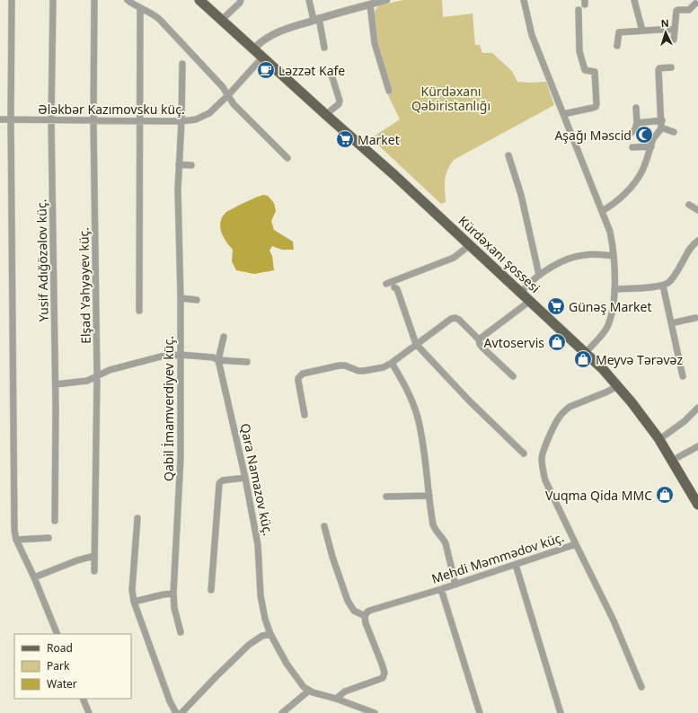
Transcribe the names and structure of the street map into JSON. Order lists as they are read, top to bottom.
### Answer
{
  "streets": {
    "main road": ["Kürdəxanı şossesi"],
    "street": [
      "Ələkbər Kazımovsku küç.",
      "Yusif Adığözəlov küç.",
      "Elşad Yəhyəyev küç.",
      "Qabil İmamverdiyev küç.",
      "Qara Namazov küç.",
      "Mehdi Məmmədov küç."
    ]
  },
  "crossings": [
    ["Ələkbər Kazımovsku küç.", "Kürdəxanı şossesi"],
    ["Ələkbər Kazımovsku küç.", "Yusif Adığözəlov küç."],
    ["Ələkbər Kazımovsku küç.", "Elşad Yəhyəyev küç."],
    ["Ələkbər Kazımovsku küç.", "Qabil İmamverdiyev küç."],
    ["Kürdəxanı şossesi", "Mehdi Məmmədov küç."]
  ],
  "parks": ["Kürdəxanı Qəbiristanlığı"],
  "places": {
    "cafe": ["Ləzzət Kafe"],
    "mosque": ["Aşağı Məscid"],
    "supermarket": ["Market", "Günəş Market"],
    "shop": ["Avtoservis", "Meyvə Tərəvəz", "Vuqma Qida MMC"]
  },
  "legend": ["Road", "Park", "Water"],
  "north": "top"
}
